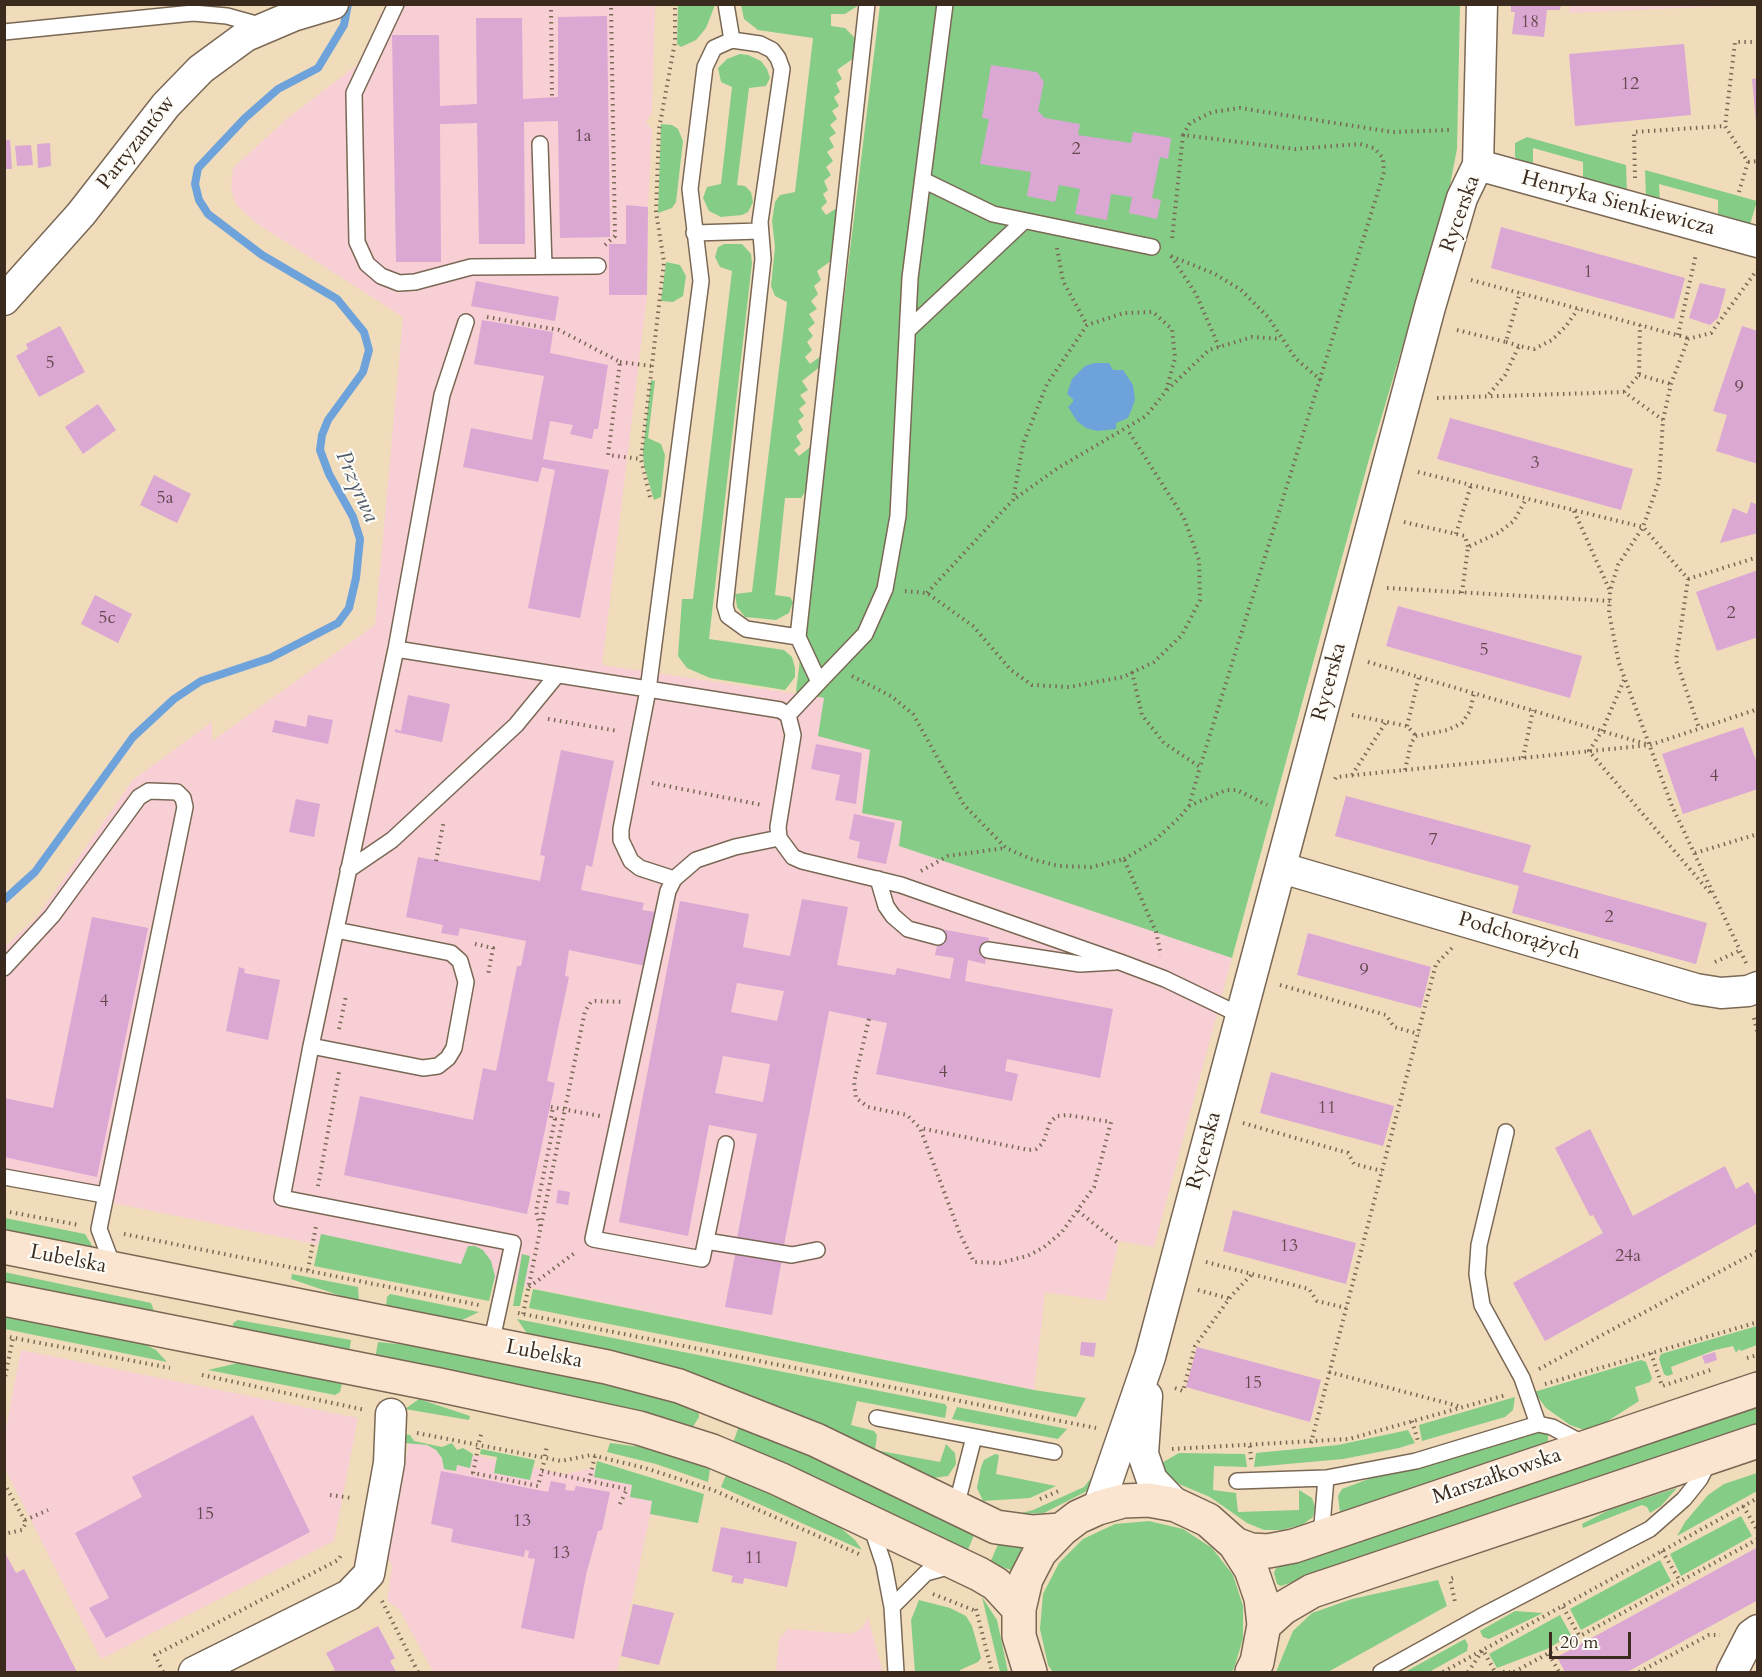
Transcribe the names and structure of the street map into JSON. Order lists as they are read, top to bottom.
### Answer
{
  "streets": {
    "main road": ["Lubelska", "Marszałkowska"],
    "street": [
      "Partyzantów",
      "Henryka Sienkiewicza",
      "Rycerska",
      "Podchorążych"
    ]
  },
  "crossings": [
    ["Henryka Sienkiewicza", "Rycerska"],
    ["Rycerska", "Podchorążych"]
  ],
  "water": ["Przyrwa"],
  "house_numbers": [
    "18",
    "12",
    "1a",
    "2",
    "1",
    "5",
    "9",
    "3",
    "5a",
    "2",
    "5c",
    "5",
    "4",
    "7",
    "2",
    "9",
    "4",
    "4",
    "11",
    "13",
    "24a",
    "15",
    "15",
    "13",
    "13",
    "11"
  ],
  "scale_bar": "20 m"
}
